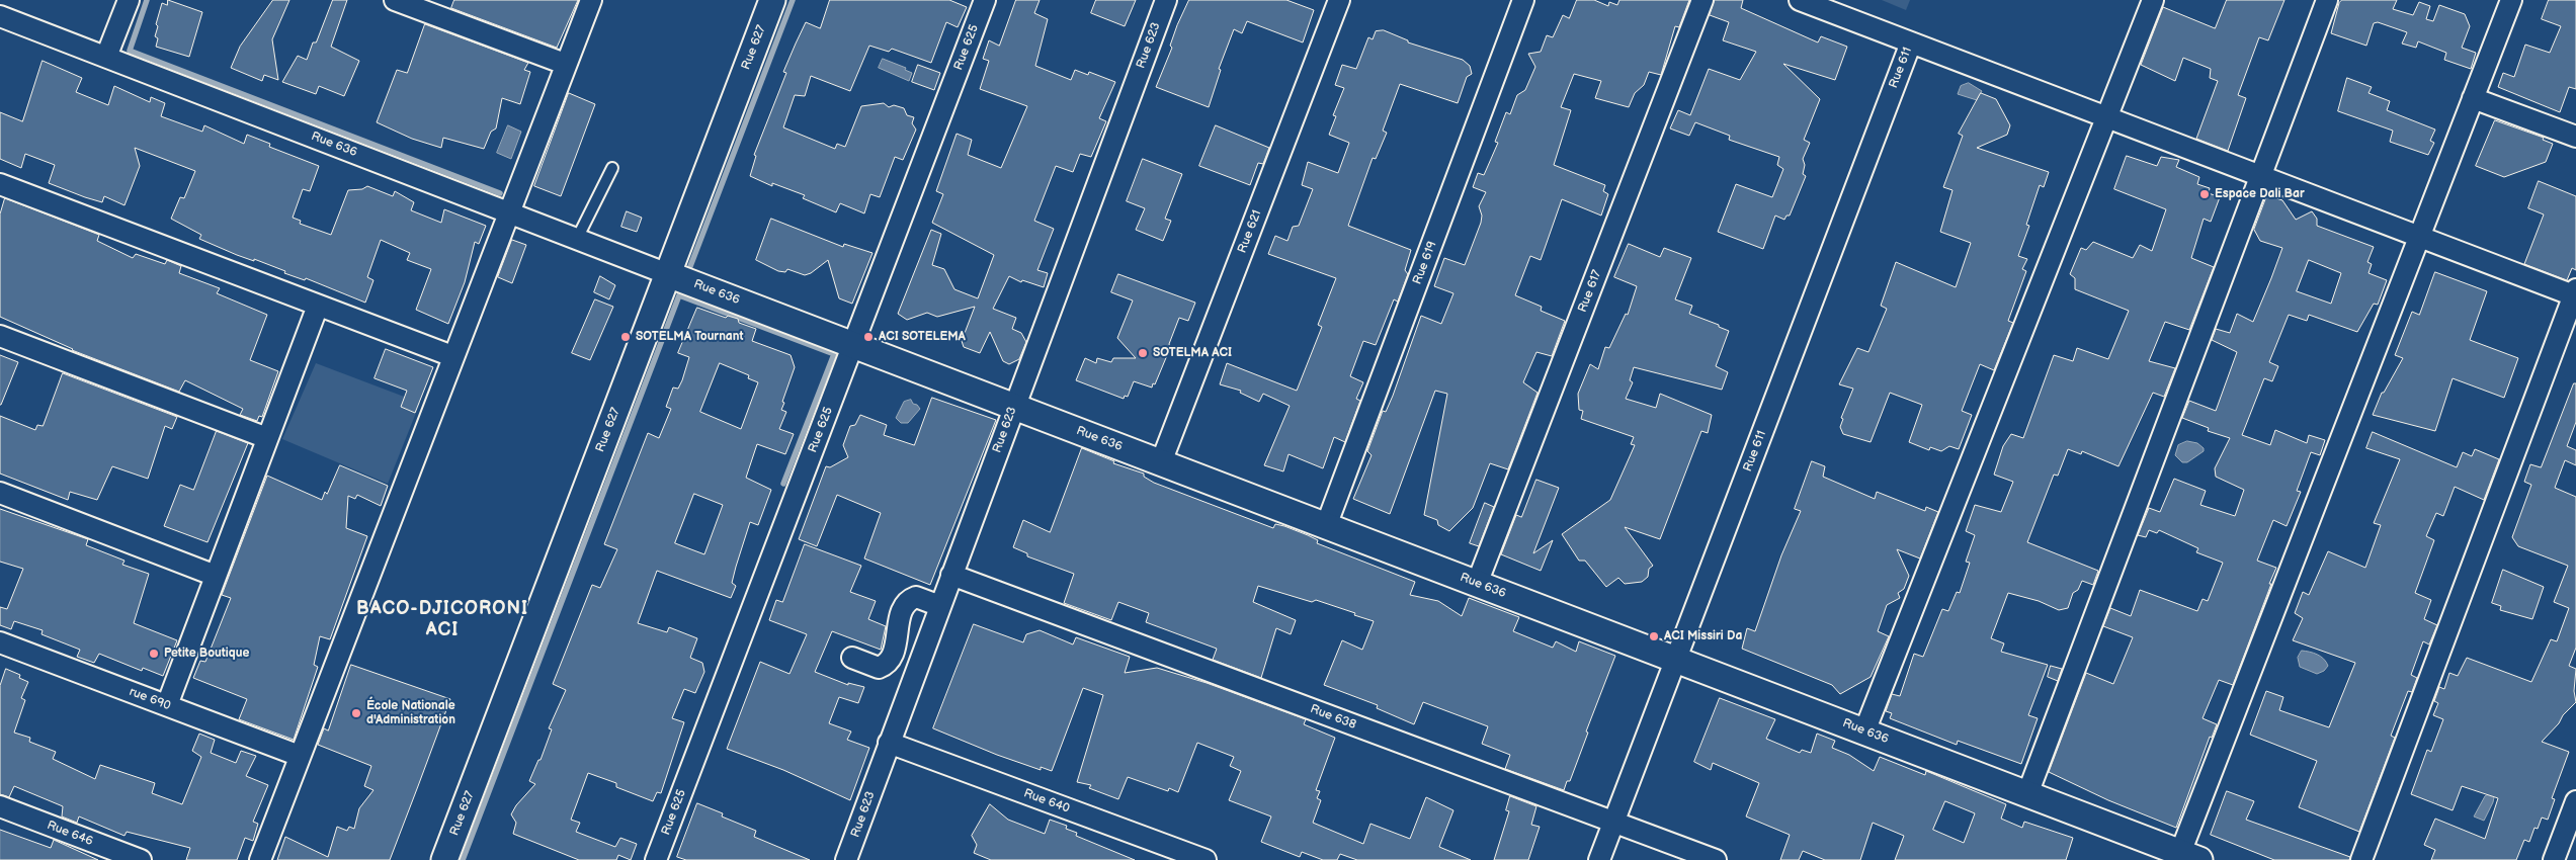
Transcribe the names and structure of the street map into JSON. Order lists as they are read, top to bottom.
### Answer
{
  "streets": {
    "street": [
      "Rue 623",
      "Rue 627",
      "Rue 625",
      "Rue 611",
      "Rue 636",
      "Rue 621",
      "Rue 619",
      "Rue 617",
      "rue 690",
      "Rue 638",
      "Rue 640",
      "Rue 646"
    ]
  },
  "crossings": [
    ["Rue 623", "Rue 636"],
    ["Rue 623", "Rue 638"],
    ["Rue 623", "Rue 640"],
    ["Rue 627", "Rue 636"],
    ["Rue 625", "Rue 636"],
    ["Rue 611", "Rue 636"],
    ["Rue 611", "Rue 638"],
    ["Rue 636", "Rue 621"],
    ["Rue 636", "Rue 619"],
    ["Rue 636", "Rue 617"]
  ],
  "districts": ["BACO-DJICORONI ACI"],
  "places": [
    "Espace Dali Bar",
    "SOTELMA Tournant",
    "ACI SOTELEMA",
    "SOTELMA ACI",
    "ACI Missiri Da",
    "Petite Boutique",
    "École Nationale d'Administration"
  ]
}
